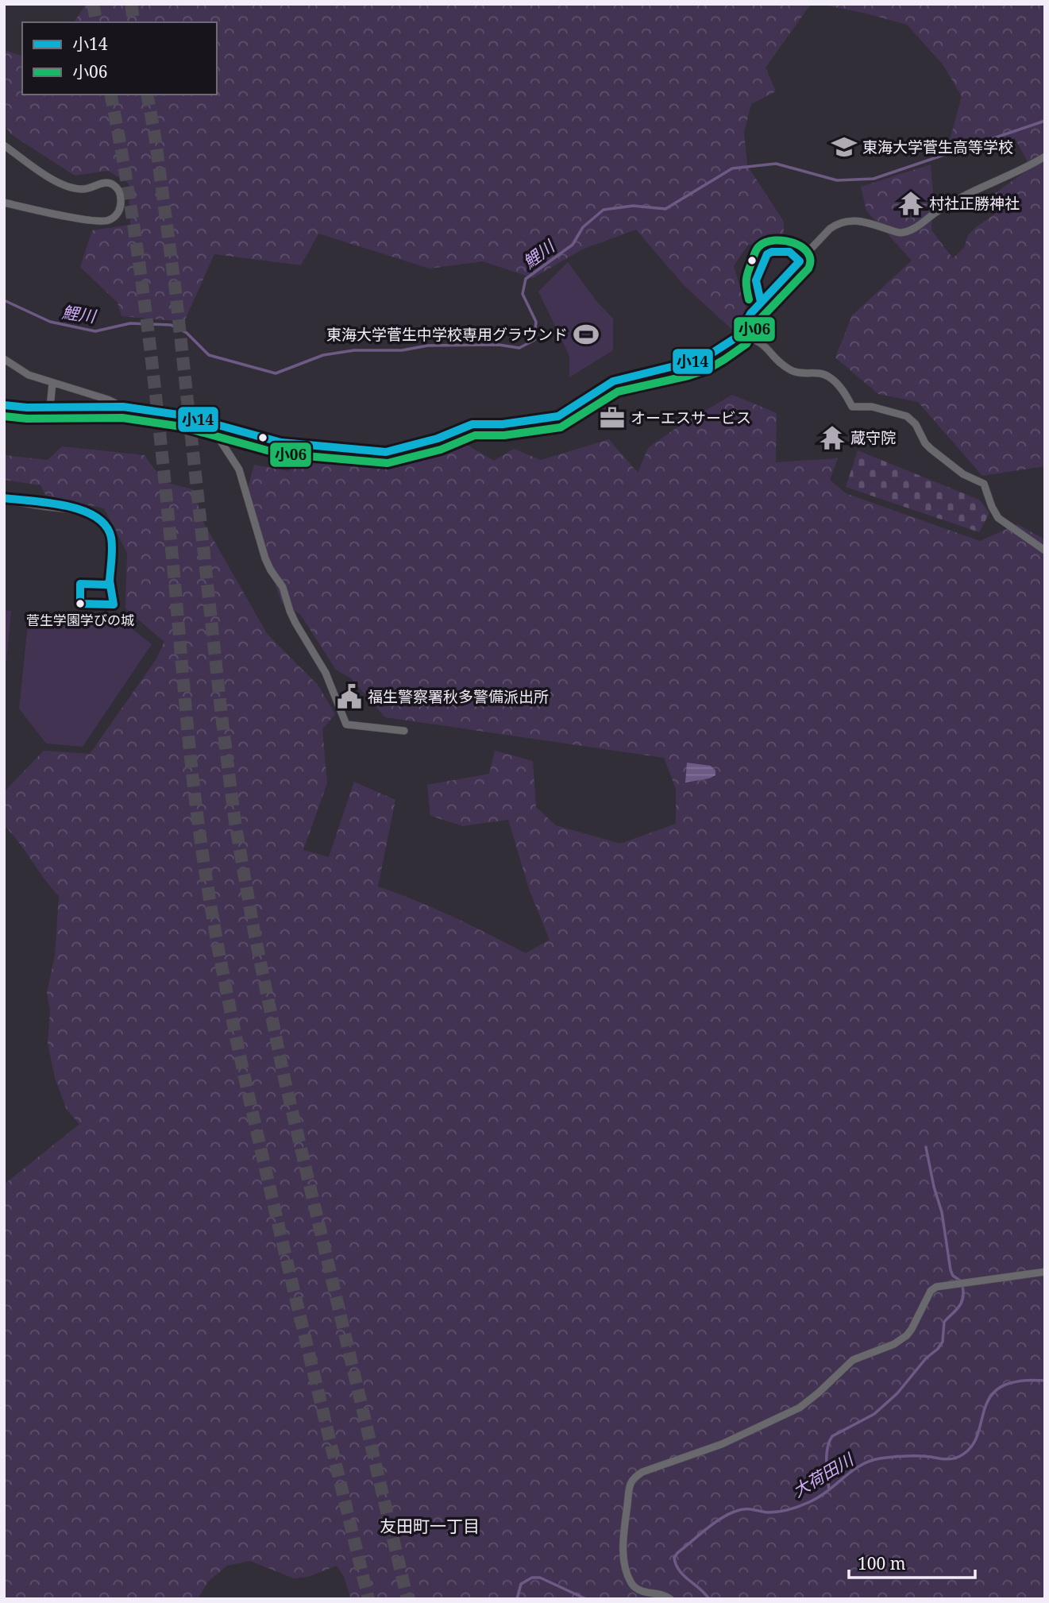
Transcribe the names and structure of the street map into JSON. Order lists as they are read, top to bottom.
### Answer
{
  "districts": ["友田町一丁目"],
  "water": ["鯉川", "大荷田川"],
  "places": {
    "school or university": ["東海大学菅生高等学校"],
    "temple": ["村社正勝神社", "蔵守院"],
    "sports": ["東海大学菅生中学校専用グラウンド"],
    "office": ["オーエスサービス"],
    "other": ["菅生学園学びの城"],
    "public building": ["福生警察署秋多警備派出所"]
  },
  "lines": ["transit line 小06", "transit line 小14"],
  "legend": ["小14", "小06"],
  "scale_bar": "100 m"
}
